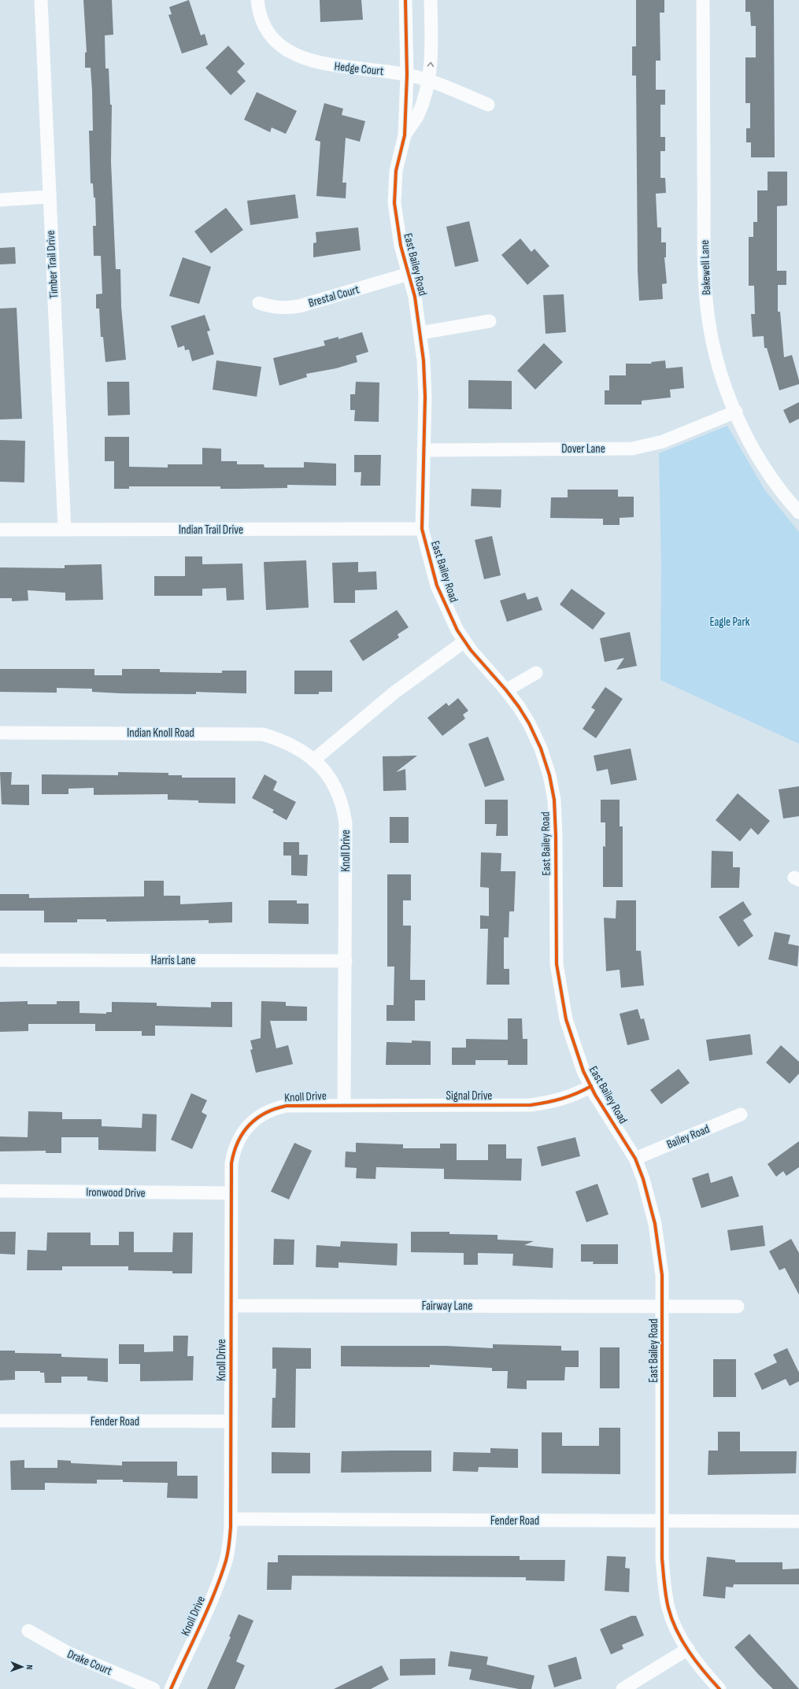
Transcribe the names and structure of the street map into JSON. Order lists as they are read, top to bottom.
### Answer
{
  "streets": {
    "street": [
      "Hedge Court",
      "Timber Trail Drive",
      "East Bailey Road",
      "Bakewell Lane",
      "Brestal Court",
      "Dover Lane",
      "Indian Trail Drive",
      "Indian Knoll Road",
      "Knoll Drive",
      "Harris Lane",
      "Signal Drive",
      "Bailey Road",
      "Ironwood Drive",
      "Fairway Lane",
      "Fender Road",
      "Drake Court"
    ]
  },
  "crossings": [
    ["Hedge Court", "East Bailey Road"],
    ["Timber Trail Drive", "Indian Trail Drive"],
    ["East Bailey Road", "Brestal Court"],
    ["East Bailey Road", "Dover Lane"],
    ["East Bailey Road", "Indian Trail Drive"],
    ["East Bailey Road", "Signal Drive"],
    ["East Bailey Road", "Bailey Road"],
    ["East Bailey Road", "Fairway Lane"],
    ["East Bailey Road", "Fender Road"],
    ["Bakewell Lane", "Dover Lane"],
    ["Indian Knoll Road", "Knoll Drive"],
    ["Knoll Drive", "Harris Lane"],
    ["Knoll Drive", "Signal Drive"],
    ["Knoll Drive", "Ironwood Drive"],
    ["Knoll Drive", "Fairway Lane"],
    ["Knoll Drive", "Fender Road"]
  ],
  "parks": ["Eagle Park"],
  "north": "right"
}
